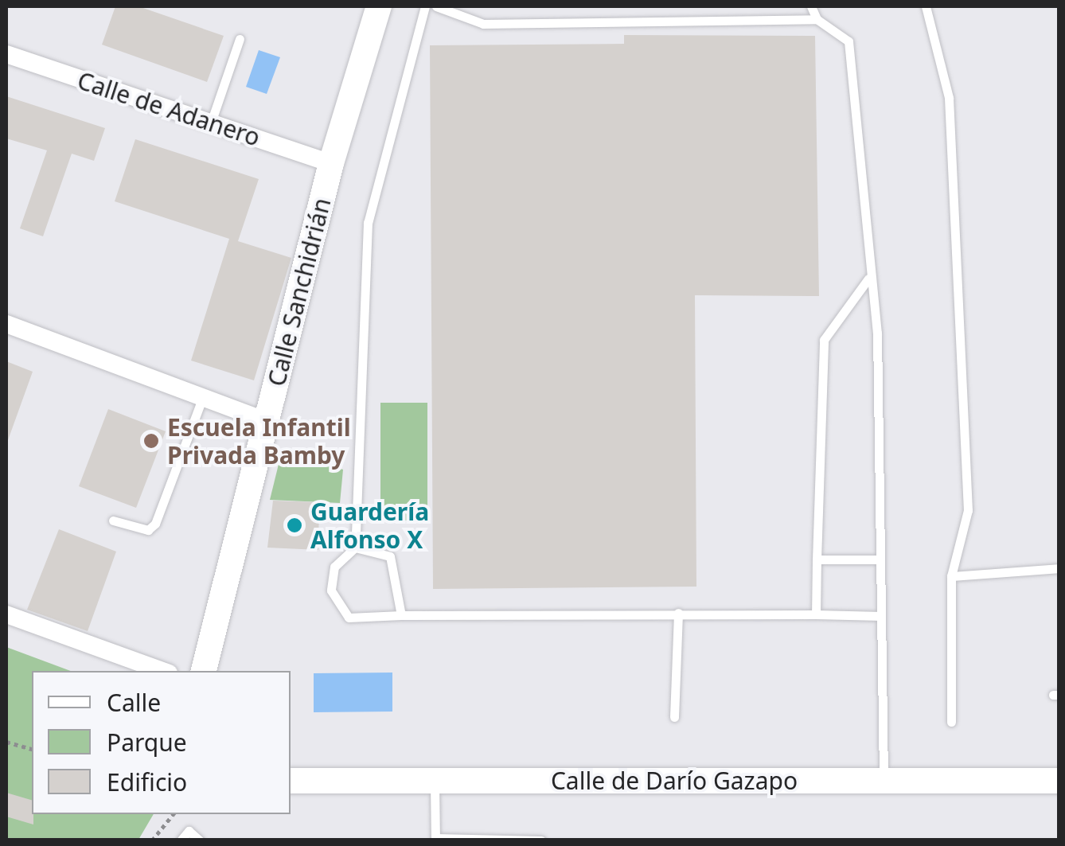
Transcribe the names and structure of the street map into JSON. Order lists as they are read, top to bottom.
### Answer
{
  "streets": {
    "street": ["Calle de Adanero", "Calle Sanchidrián", "Calle de Darío Gazapo"]
  },
  "crossings": [
    ["Calle de Adanero", "Calle Sanchidrián"]
  ],
  "places": ["Escuela Infantil Privada Bamby", "Guardería Alfonso X"],
  "legend": ["Calle", "Parque", "Edificio"]
}
